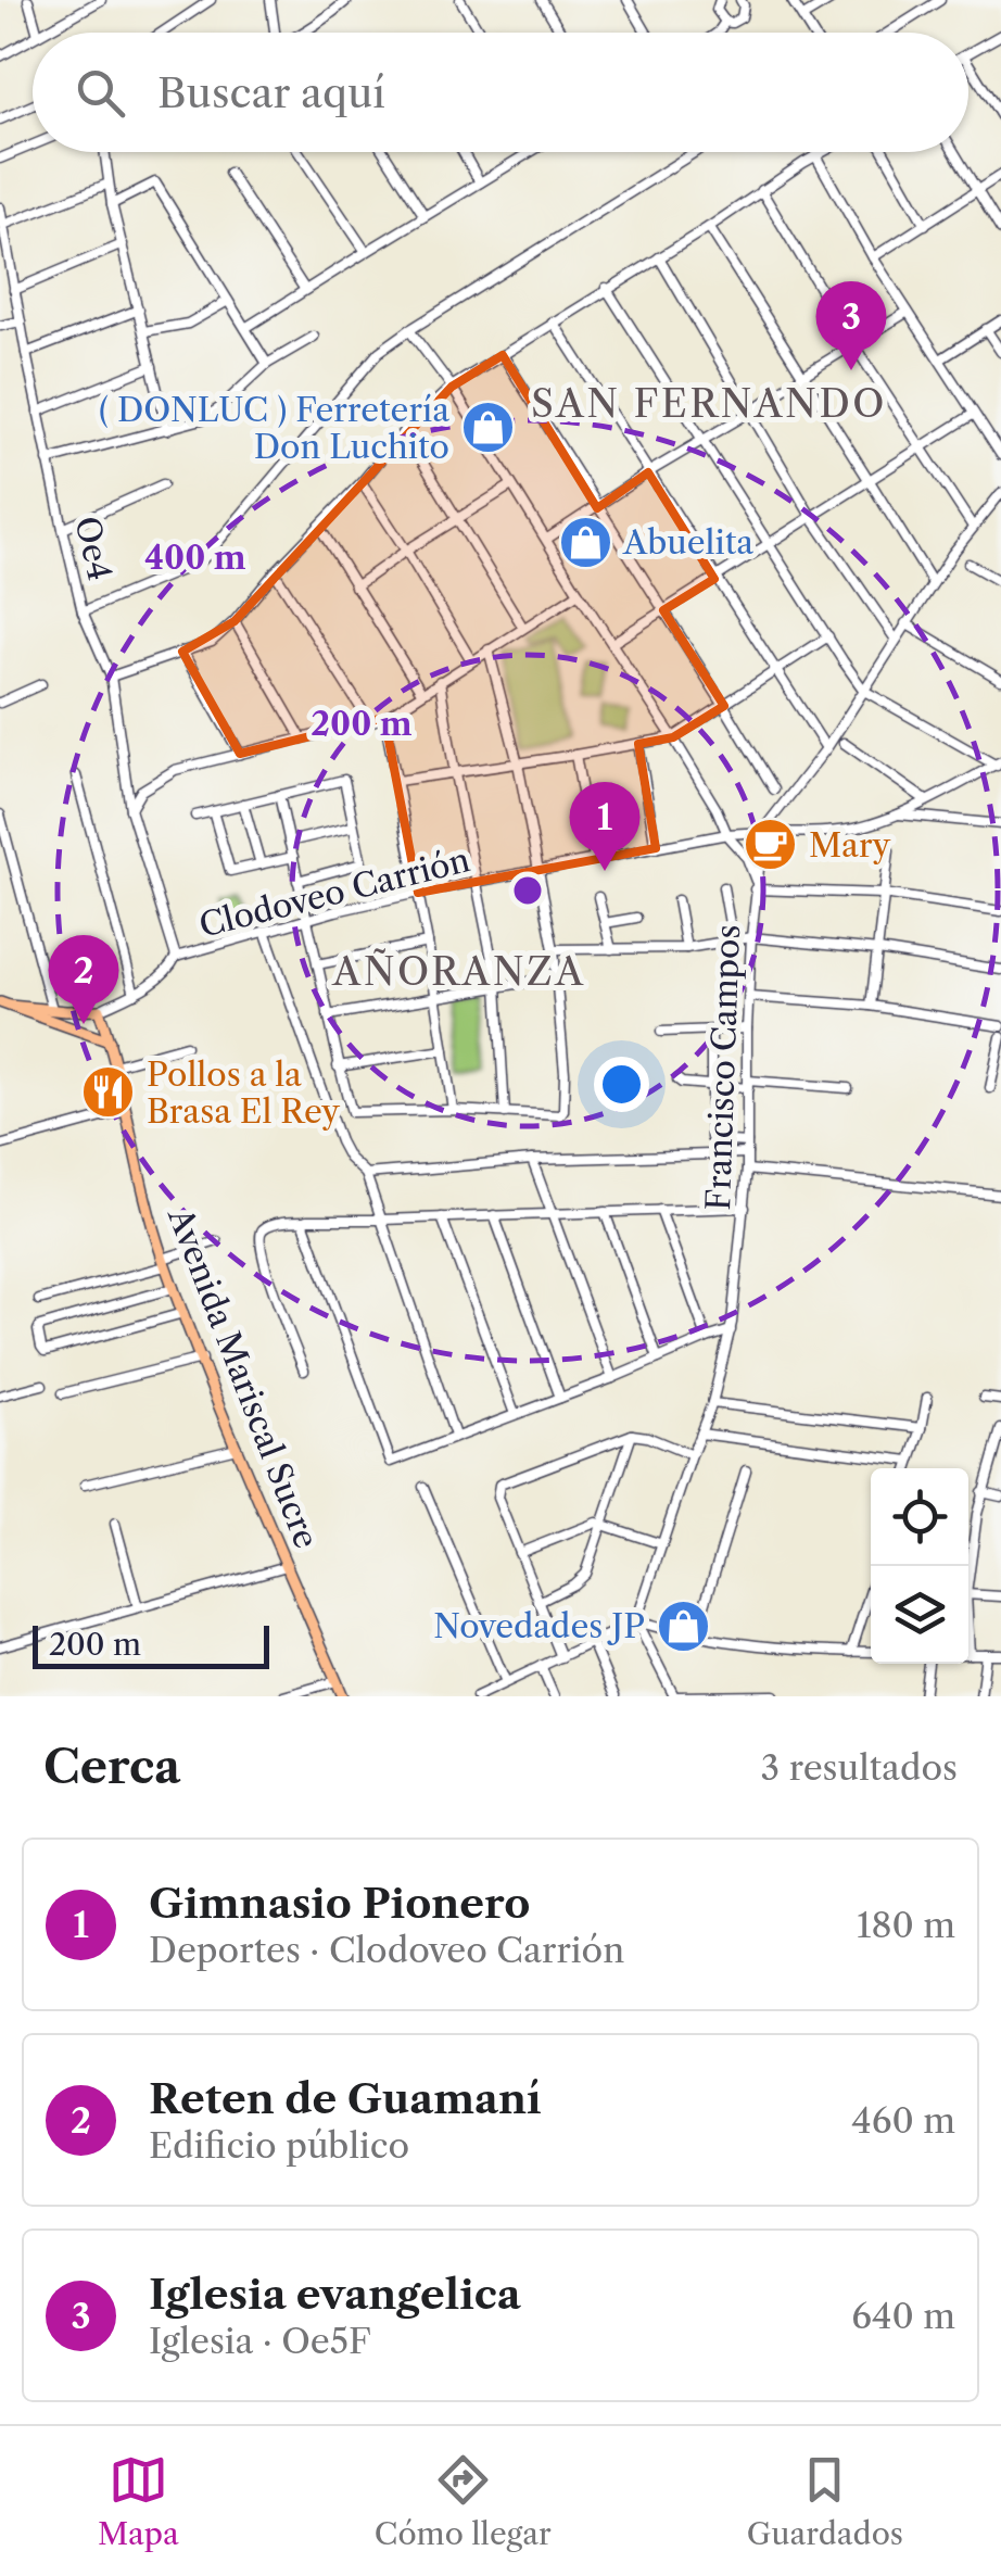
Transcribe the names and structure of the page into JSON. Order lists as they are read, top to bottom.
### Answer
{
  "streets": {
    "main road": ["Avenida Mariscal Sucre"],
    "street": ["Oe4", "Clodoveo Carrión", "Francisco Campos"]
  },
  "crossings": [
    ["Oe4", "Clodoveo Carrión"],
    ["Clodoveo Carrión", "Francisco Campos"],
    ["Clodoveo Carrión", "Avenida Mariscal Sucre"]
  ],
  "districts": ["SAN FERNANDO", "AÑORANZA"],
  "places": {
    "shop": ["( DONLUC ) Ferretería Don Luchito", "Abuelita", "Novedades JP"],
    "cafe": ["Mary"],
    "restaurant": ["Pollos a la Brasa El Rey"]
  },
  "scale_bar": "200 m",
  "page": {
    "search": "Buscar aquí",
    "pins": ["3", "1", "2"],
    "scale": "200 m",
    "heading": ["Cerca", "3 resultados"],
    "list": [
      {
        "mark": "1",
        "name": "Gimnasio Pionero",
        "note": "Deportes · Clodoveo Carrión",
        "value": "180 m"
      },
      {
        "mark": "2",
        "name": "Reten de Guamaní",
        "note": "Edificio público",
        "value": "460 m"
      },
      {
        "mark": "3",
        "name": "Iglesia evangelica",
        "note": "Iglesia · Oe5F",
        "value": "640 m"
      }
    ],
    "nav": ["Mapa", "Cómo llegar", "Guardados"]
  },
  "rings": ["400 m", "200 m"]
}
